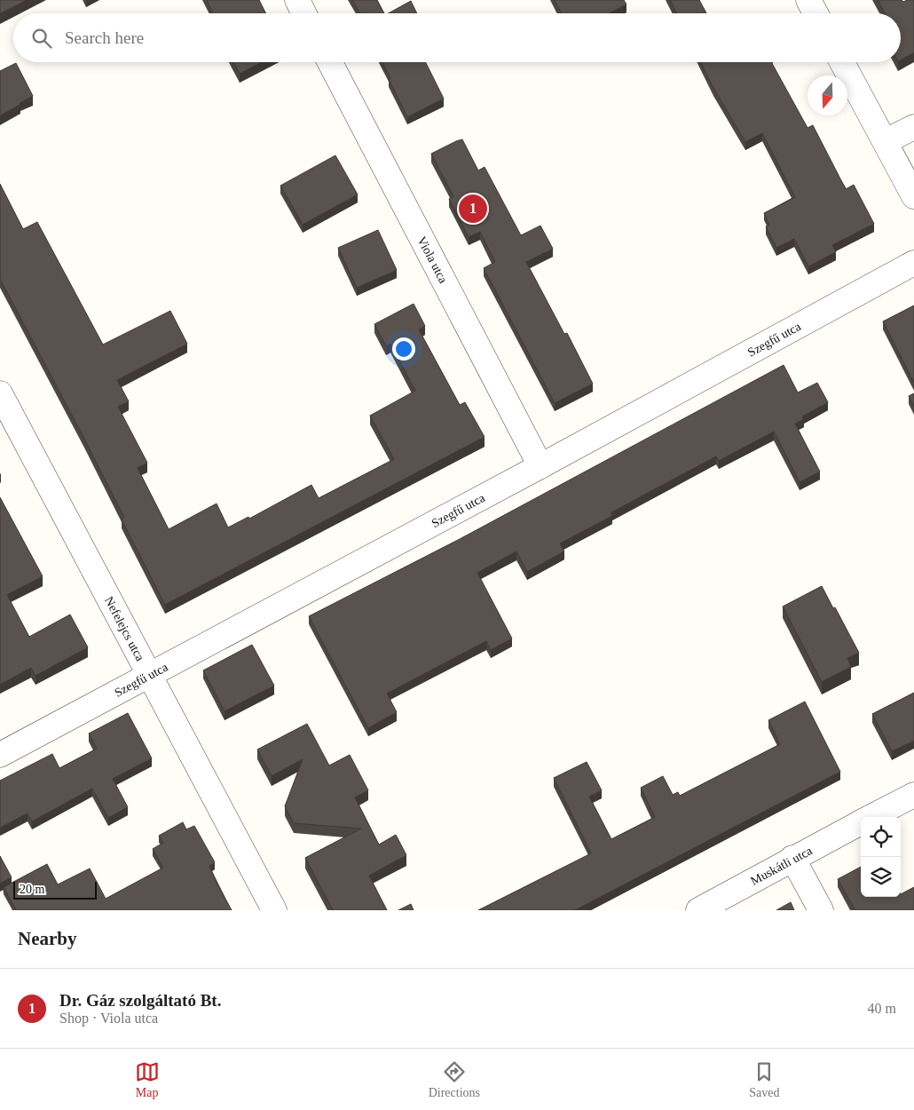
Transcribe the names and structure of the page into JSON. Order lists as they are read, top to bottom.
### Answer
{
  "streets": {
    "street": [
      "Viola utca",
      "Szegfű utca",
      "Nefelejcs utca",
      "Muskátli utca"
    ]
  },
  "crossings": [
    ["Viola utca", "Szegfű utca"],
    ["Szegfű utca", "Nefelejcs utca"]
  ],
  "scale_bar": "20 m",
  "north": "bottom",
  "page": {
    "search": "Search here",
    "pins": "1",
    "scale": "20 m",
    "heading": "Nearby",
    "list": [
      {
        "mark": "1",
        "name": "Dr. Gáz szolgáltató Bt.",
        "note": "Shop · Viola utca",
        "value": "40 m"
      }
    ],
    "nav": ["Map", "Directions", "Saved"]
  }
}
